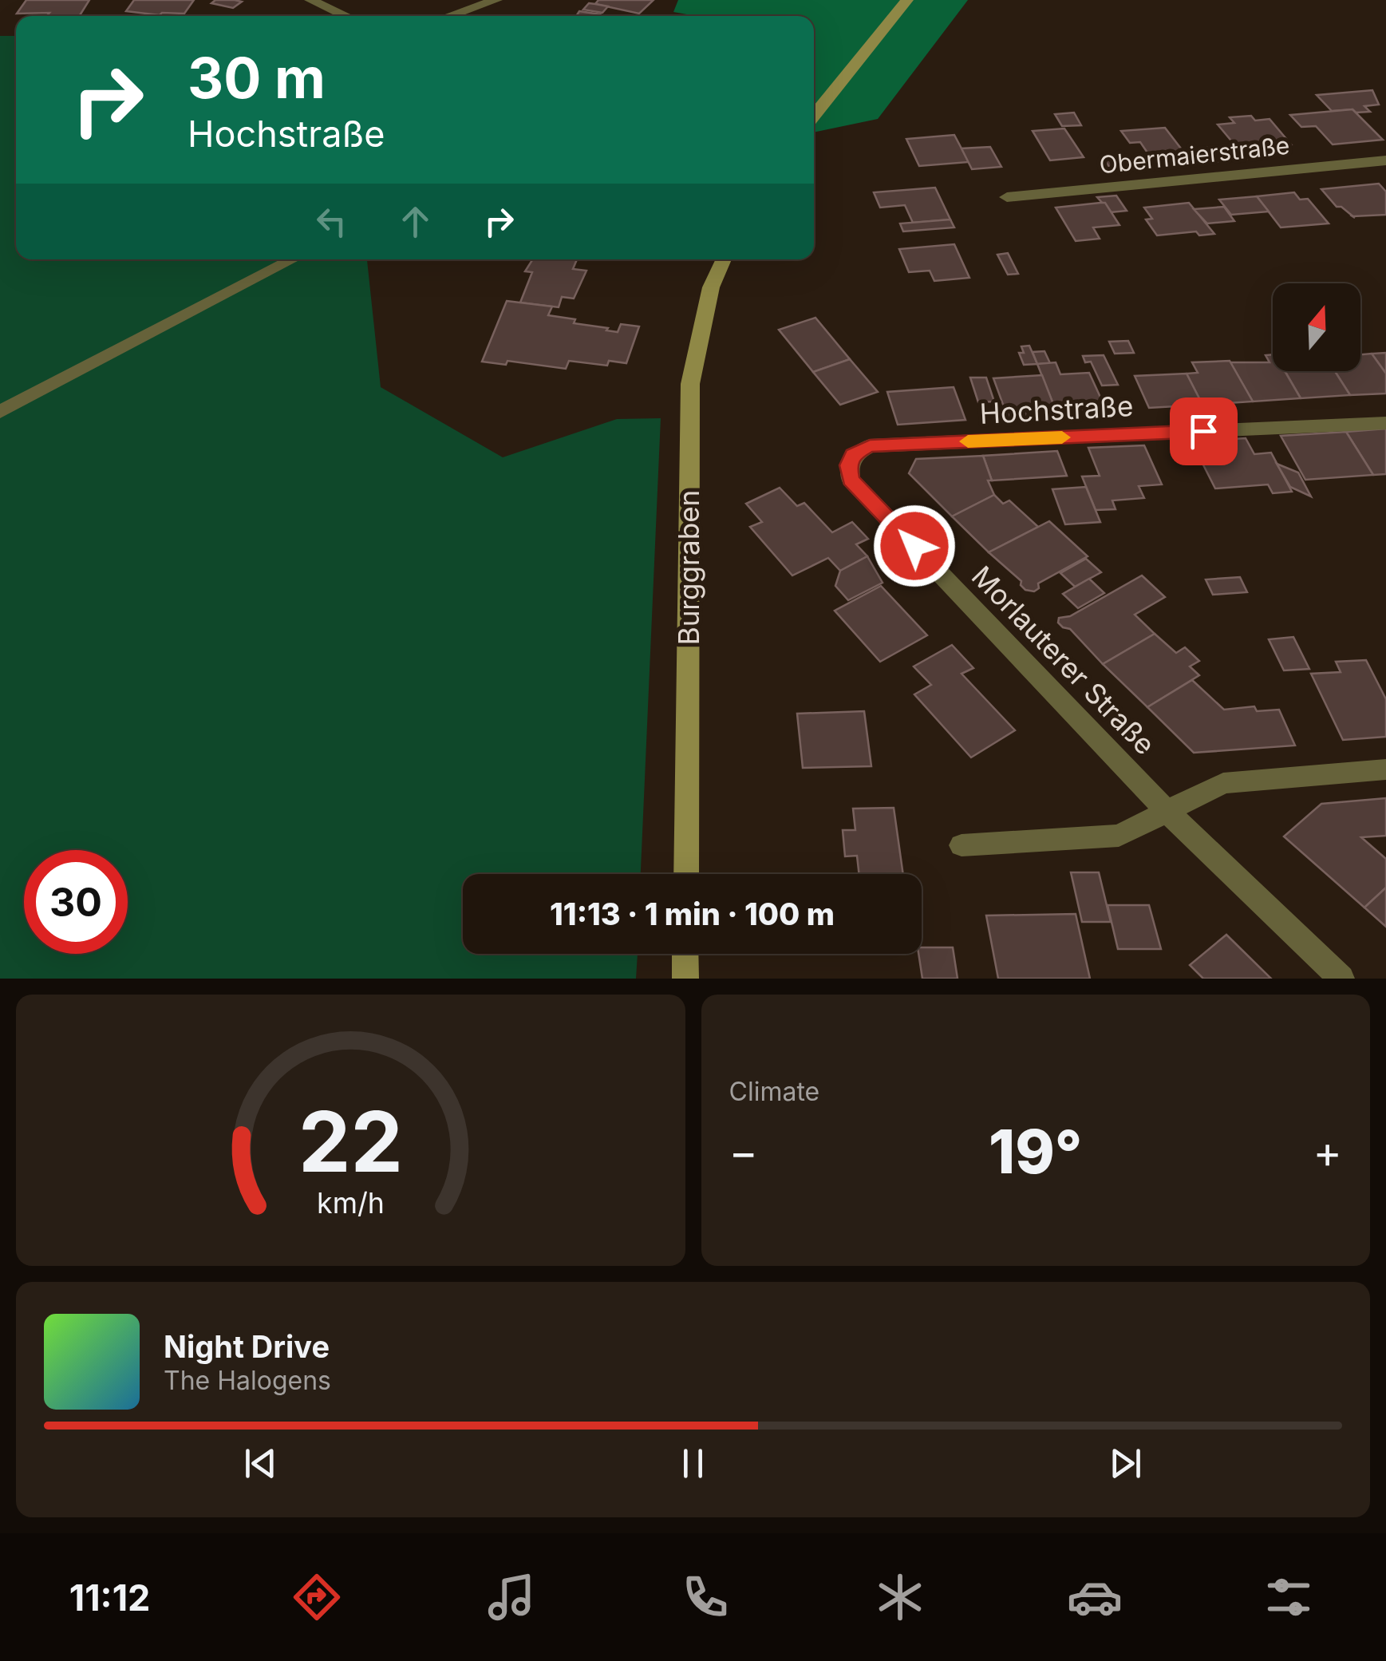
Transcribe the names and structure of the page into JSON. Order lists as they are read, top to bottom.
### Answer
{
  "streets": {
    "street": [
      "Obermaierstraße",
      "Hochstraße",
      "Burggraben",
      "Morlauterer Straße"
    ]
  },
  "crossings": [
    ["Hochstraße", "Morlauterer Straße"]
  ],
  "north": "top",
  "page": {
    "turn": ["30 m", "Hochstraße"],
    "limit": "30",
    "trip": "11:13 · 1 min · 100 m",
    "tile": "Climate",
    "heat": ["−", "19°", "+"],
    "song": ["Night Drive", "The Halogens"],
    "tabs": "11:12",
    "gauge": ["22", "km/h"]
  }
}
